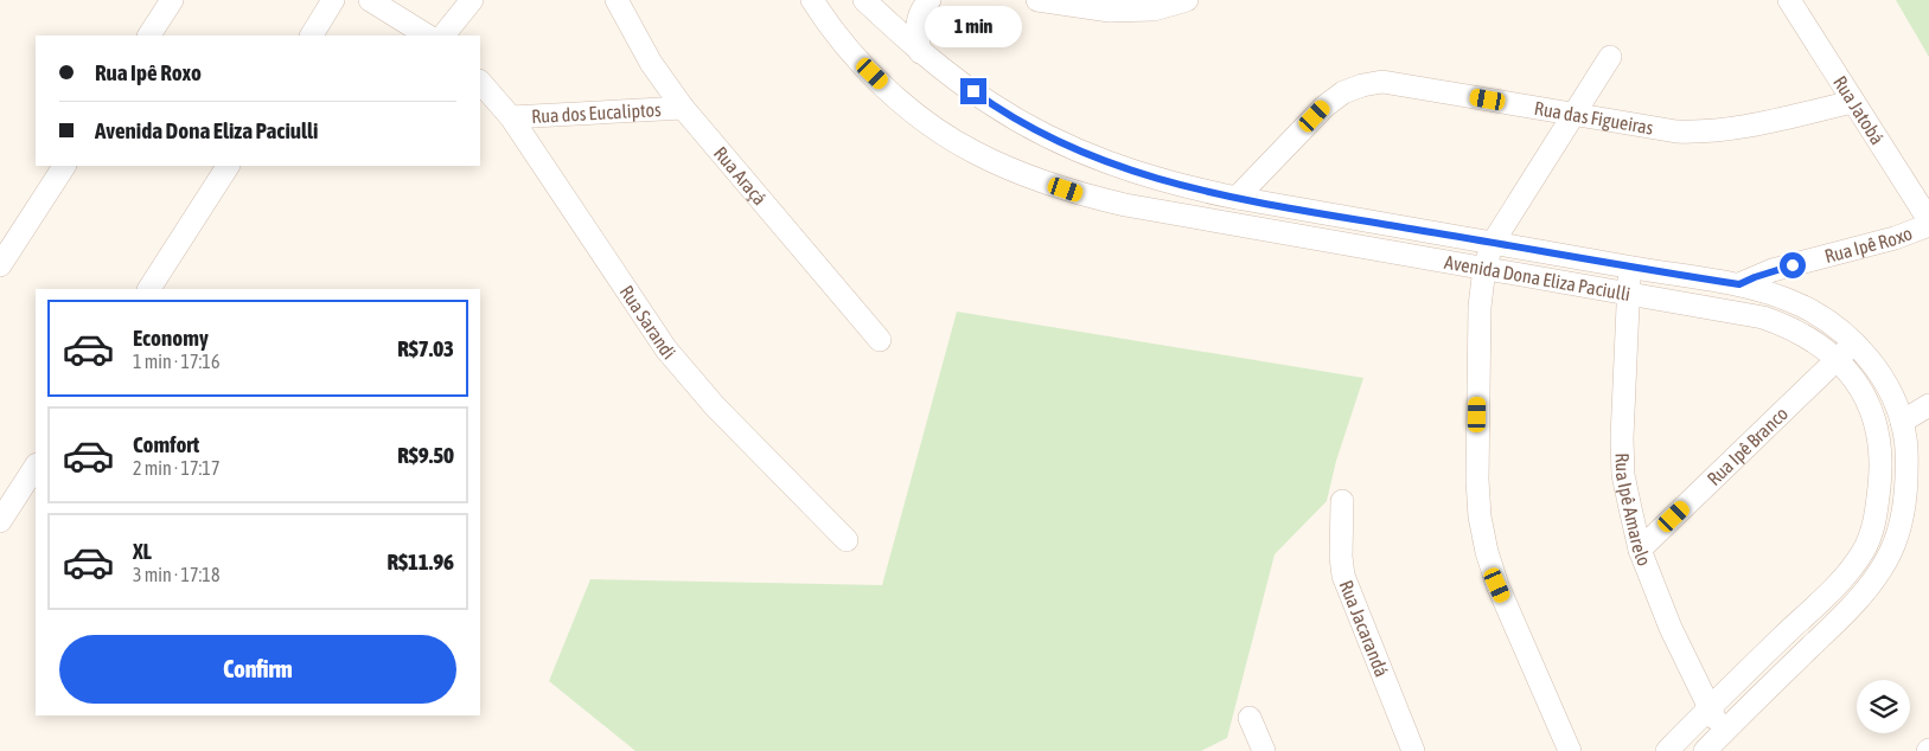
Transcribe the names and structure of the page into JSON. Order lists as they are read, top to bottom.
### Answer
{
  "streets": {
    "street": [
      "Rua Jatobá",
      "Rua dos Eucaliptos",
      "Rua das Figueiras",
      "Rua Araçá",
      "Rua Ipê Roxo",
      "Avenida Dona Eliza Paciulli",
      "Rua Sarandi",
      "Rua Ipê Branco",
      "Rua Ipê Amarelo",
      "Rua Jacarandá"
    ]
  },
  "crossings": [
    ["Rua Jatobá", "Rua das Figueiras"],
    ["Rua dos Eucaliptos", "Rua Araçá"],
    ["Rua dos Eucaliptos", "Rua Sarandi"],
    ["Rua das Figueiras", "Avenida Dona Eliza Paciulli"],
    ["Rua Ipê Roxo", "Avenida Dona Eliza Paciulli"],
    ["Avenida Dona Eliza Paciulli", "Rua Ipê Branco"],
    ["Avenida Dona Eliza Paciulli", "Rua Ipê Amarelo"],
    ["Rua Ipê Branco", "Rua Ipê Amarelo"]
  ],
  "page": {
    "bubble": "1 min",
    "banner": ["Rua Ipê Roxo", "Avenida Dona Eliza Paciulli"],
    "list": [
      {
        "name": "Economy",
        "note": "1 min · 17:16",
        "value": "R$7.03"
      },
      {
        "name": "Comfort",
        "note": "2 min · 17:17",
        "value": "R$9.50"
      },
      {
        "name": "XL",
        "note": "3 min · 17:18",
        "value": "R$11.96"
      }
    ],
    "buttons": "Confirm"
  }
}
